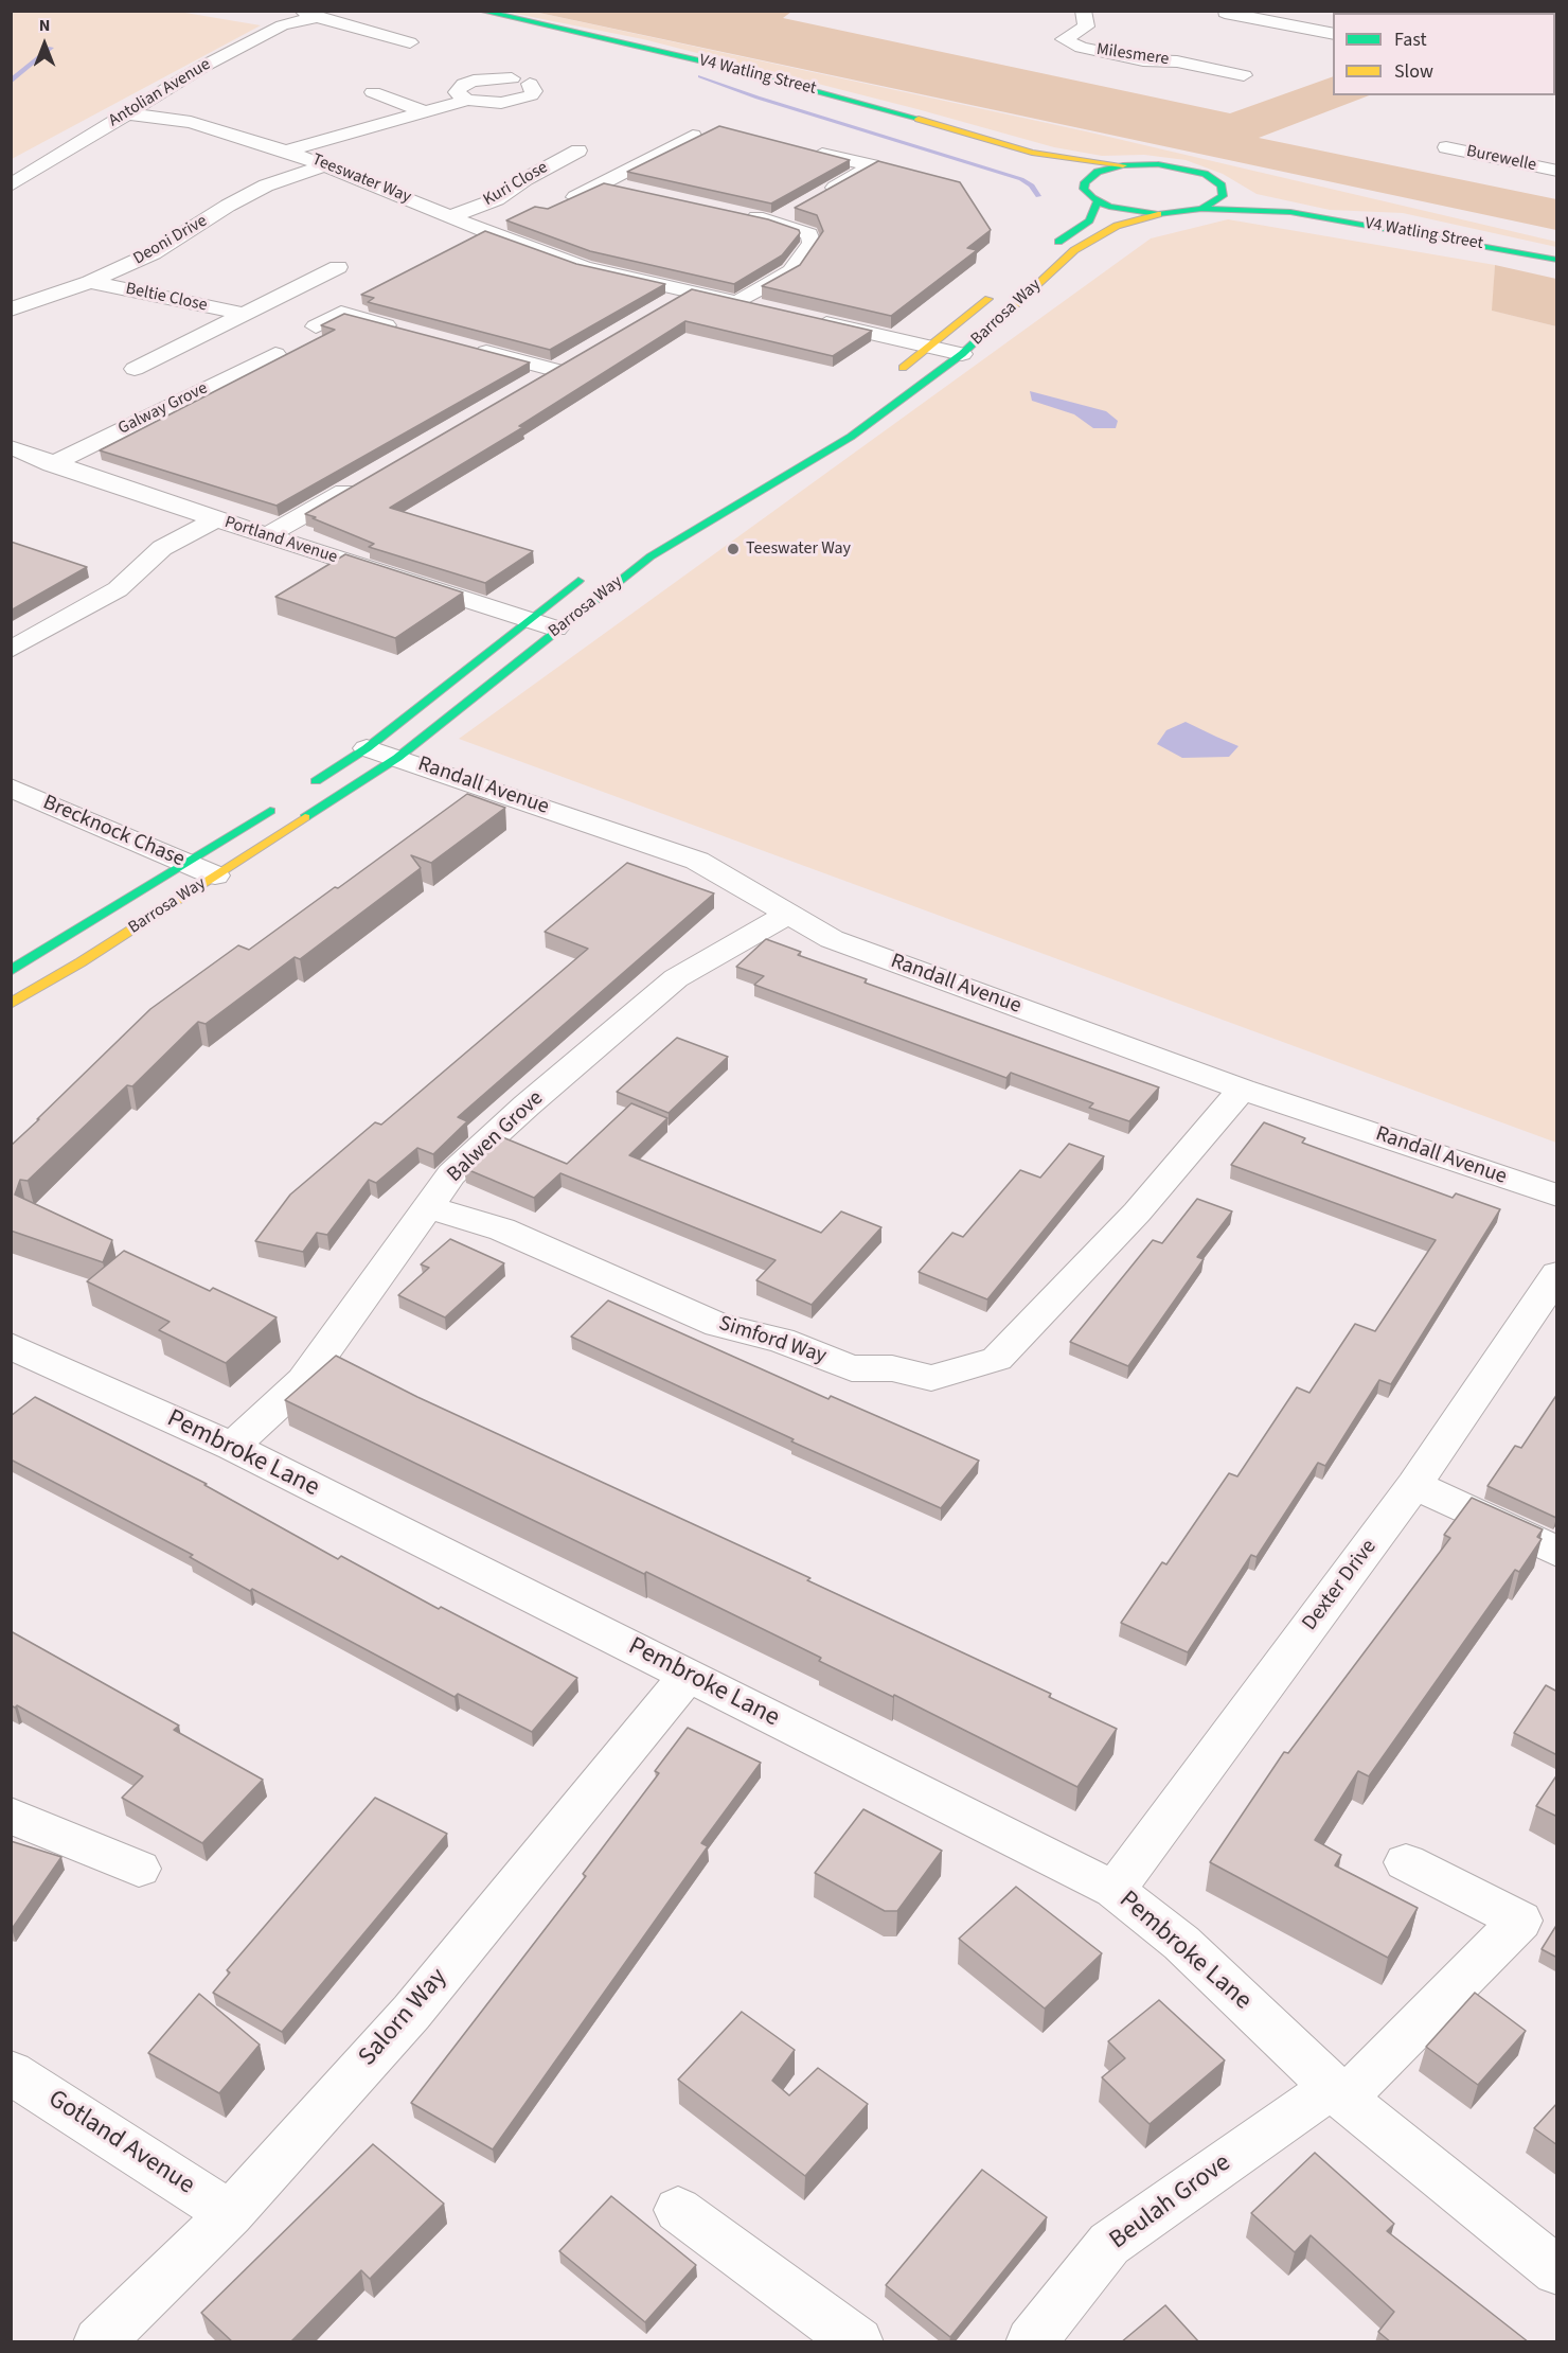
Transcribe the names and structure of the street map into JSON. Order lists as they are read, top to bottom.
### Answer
{
  "streets": {
    "street": [
      "Milesmere",
      "V4 Watling Street",
      "Antolian Avenue",
      "Burewelle",
      "Teeswater Way",
      "Kuri Close",
      "Deoni Drive",
      "Beltie Close",
      "Barrosa Way",
      "Galway Grove",
      "Portland Avenue",
      "Randall Avenue",
      "Brecknock Chase",
      "Balwen Grove",
      "Simford Way",
      "Pembroke Lane",
      "Dexter Drive",
      "Salorn Way",
      "Gotland Avenue",
      "Beulah Grove"
    ]
  },
  "crossings": [
    ["V4 Watling Street", "Barrosa Way"],
    ["Antolian Avenue", "Teeswater Way"],
    ["Teeswater Way", "Kuri Close"],
    ["Teeswater Way", "Deoni Drive"],
    ["Deoni Drive", "Beltie Close"],
    ["Barrosa Way", "Portland Avenue"],
    ["Barrosa Way", "Randall Avenue"],
    ["Barrosa Way", "Brecknock Chase"],
    ["Galway Grove", "Portland Avenue"],
    ["Randall Avenue", "Balwen Grove"],
    ["Randall Avenue", "Simford Way"],
    ["Balwen Grove", "Simford Way"],
    ["Balwen Grove", "Pembroke Lane"],
    ["Pembroke Lane", "Dexter Drive"],
    ["Pembroke Lane", "Salorn Way"],
    ["Pembroke Lane", "Beulah Grove"],
    ["Salorn Way", "Gotland Avenue"]
  ],
  "places": ["Teeswater Way"],
  "legend": ["Fast", "Slow"],
  "north": "top"
}
